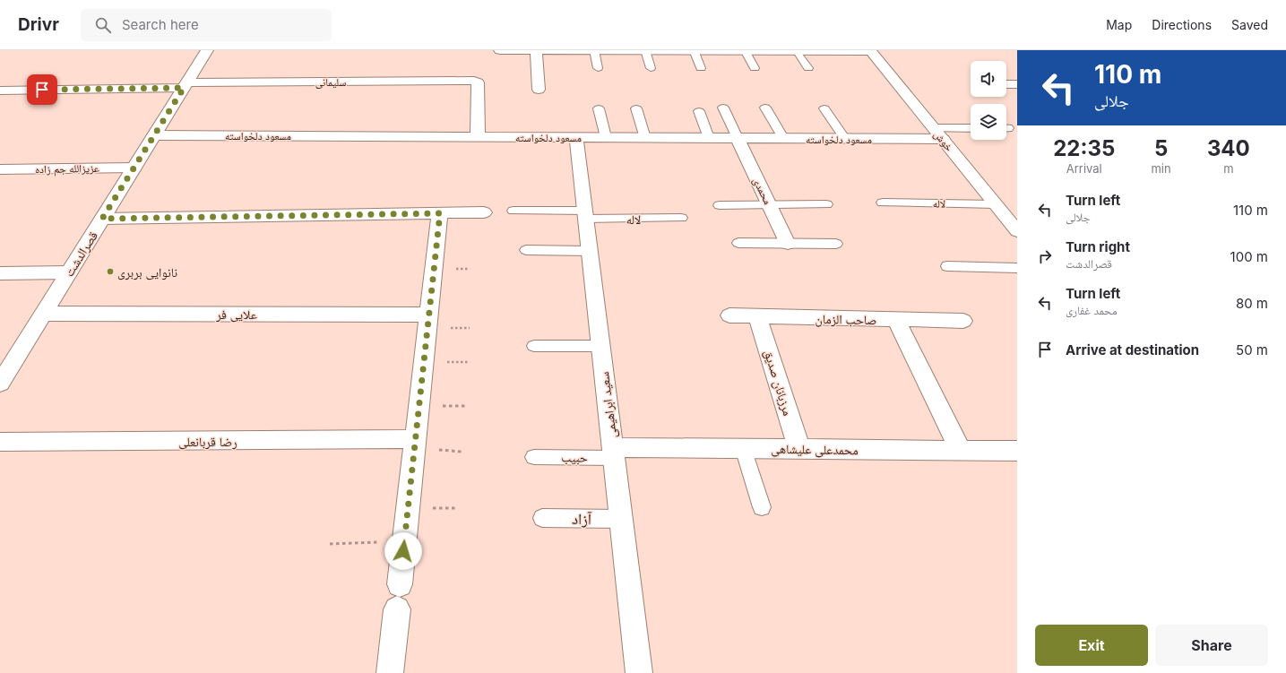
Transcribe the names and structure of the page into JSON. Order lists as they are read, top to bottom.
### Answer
{
  "streets": {
    "street": [
      "سلیمانی",
      "مسعود دلخواسته",
      "خوش",
      "عزیزالله جم زاده",
      "محمدی",
      "قصرالدشت",
      "علایی فر",
      "صاحب الزمان",
      "مرزبانان صدیق",
      "سعید ابراهیمی",
      "رضا قربانعلی",
      "محمدعلی علیشاهی"
    ],
    "lane": ["لاله", "حبیب", "آزاد"]
  },
  "crossings": [
    ["سلیمانی", "مسعود دلخواسته"],
    ["سلیمانی", "قصرالدشت"],
    ["مسعود دلخواسته", "خوش"],
    ["مسعود دلخواسته", "محمدی"],
    ["مسعود دلخواسته", "قصرالدشت"],
    ["مسعود دلخواسته", "سعید ابراهیمی"],
    ["خوش", "لاله"],
    ["عزیزالله جم زاده", "قصرالدشت"],
    ["لاله", "سعید ابراهیمی"],
    ["قصرالدشت", "علایی فر"],
    ["صاحب الزمان", "مرزبانان صدیق"],
    ["مرزبانان صدیق", "محمدعلی علیشاهی"],
    ["سعید ابراهیمی", "محمدعلی علیشاهی"],
    ["سعید ابراهیمی", "حبیب"],
    ["سعید ابراهیمی", "آزاد"],
    ["محمدعلی علیشاهی", "حبیب"]
  ],
  "places": ["نانوایی بربری"],
  "page": {
    "header": "Drivr",
    "search": "Search here",
    "nav": ["Map", "Directions", "Saved"],
    "turn": ["110 m", "جلالی"],
    "eta": [
      "22:35",
      "Arrival",
      "5",
      "min",
      "340",
      "m"
    ],
    "list": [
      {
        "name": "Turn left",
        "note": "جلالی",
        "value": "110 m"
      },
      {
        "name": "Turn right",
        "note": "قصرالدشت",
        "value": "100 m"
      },
      {
        "name": "Turn left",
        "note": "محمد غفاری",
        "value": "80 m"
      },
      {
        "name": "Arrive at destination",
        "value": "50 m"
      }
    ],
    "buttons": ["Exit", "Share"]
  }
}
